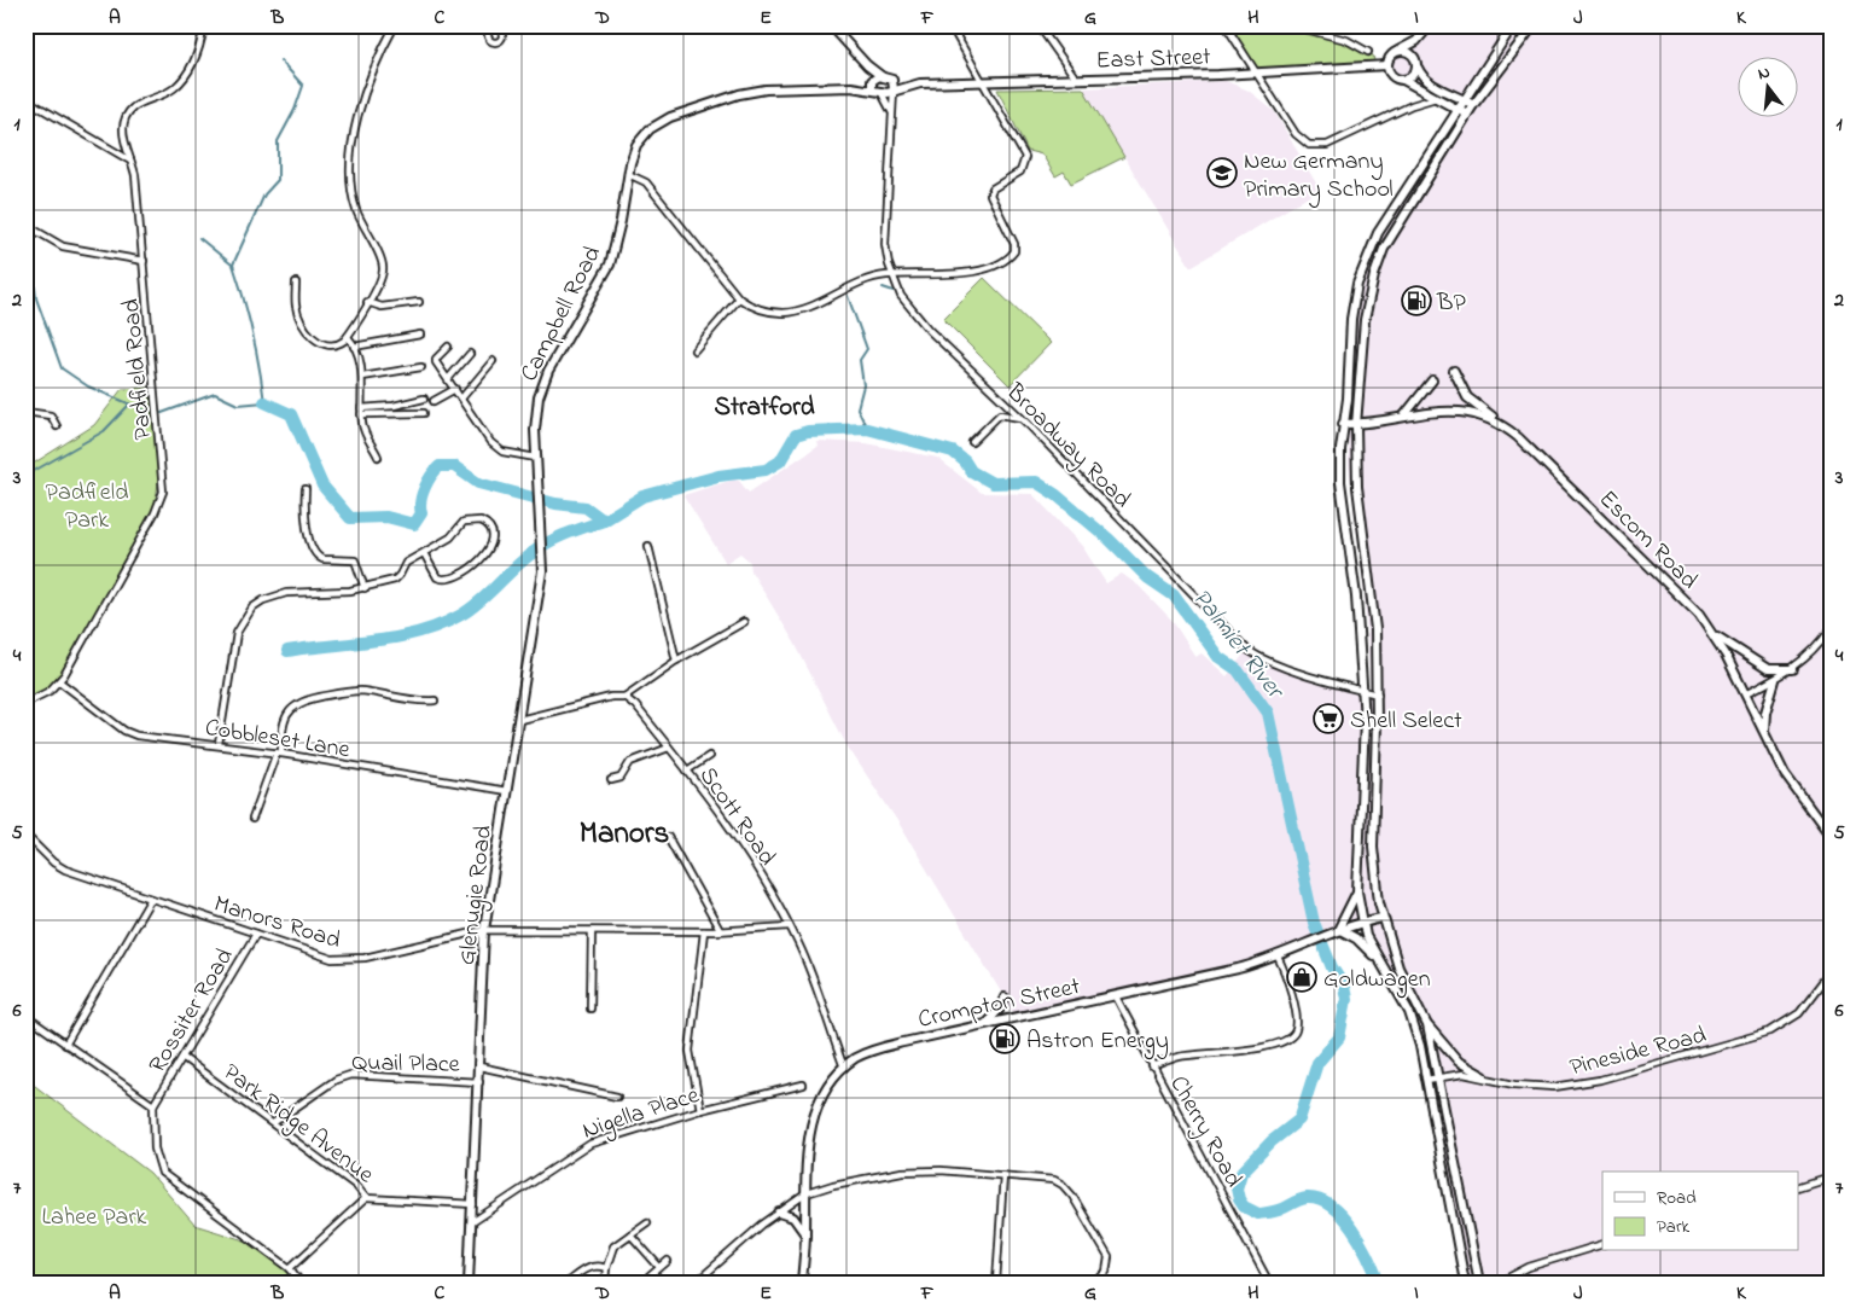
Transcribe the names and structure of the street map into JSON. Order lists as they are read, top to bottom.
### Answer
{
  "streets": {
    "street": [
      "East Street",
      "Campbell Road",
      "Padfield Road",
      "Broadway Road",
      "Escom Road",
      "Cobbleset Lane",
      "Scott Road",
      "Glenugie Road",
      "Manors Road",
      "Crompton Street",
      "Rossiter Road",
      "Pineside Road",
      "Quail Place",
      "Nigella Place",
      "Park Ridge Avenue",
      "Cherry Road"
    ]
  },
  "crossings": [
    ["East Street", "Campbell Road"],
    ["East Street", "Broadway Road"],
    ["Campbell Road", "Glenugie Road"],
    ["Padfield Road", "Cobbleset Lane"],
    ["Cobbleset Lane", "Glenugie Road"],
    ["Scott Road", "Manors Road"],
    ["Scott Road", "Crompton Street"],
    ["Glenugie Road", "Manors Road"],
    ["Glenugie Road", "Quail Place"],
    ["Glenugie Road", "Nigella Place"],
    ["Glenugie Road", "Park Ridge Avenue"],
    ["Manors Road", "Rossiter Road"],
    ["Crompton Street", "Cherry Road"],
    ["Rossiter Road", "Park Ridge Avenue"],
    ["Quail Place", "Park Ridge Avenue"]
  ],
  "districts": ["Stratford", "Manors"],
  "water": ["Palmiet River"],
  "parks": ["Padfield Park", "Lahee Park"],
  "places": {
    "school or university": ["New Germany Primary School"],
    "fuel station": ["BP", "Astron Energy"],
    "supermarket": ["Shell Select"],
    "shop": ["Goldwagen"]
  },
  "legend": ["Road", "Park"],
  "north": "top",
  "grid": {
    "columns": [
      "A",
      "B",
      "C",
      "D",
      "E",
      "F",
      "G",
      "H",
      "I",
      "J",
      "K"
    ],
    "rows": [
      "1",
      "2",
      "3",
      "4",
      "5",
      "6",
      "7"
    ]
  }
}
